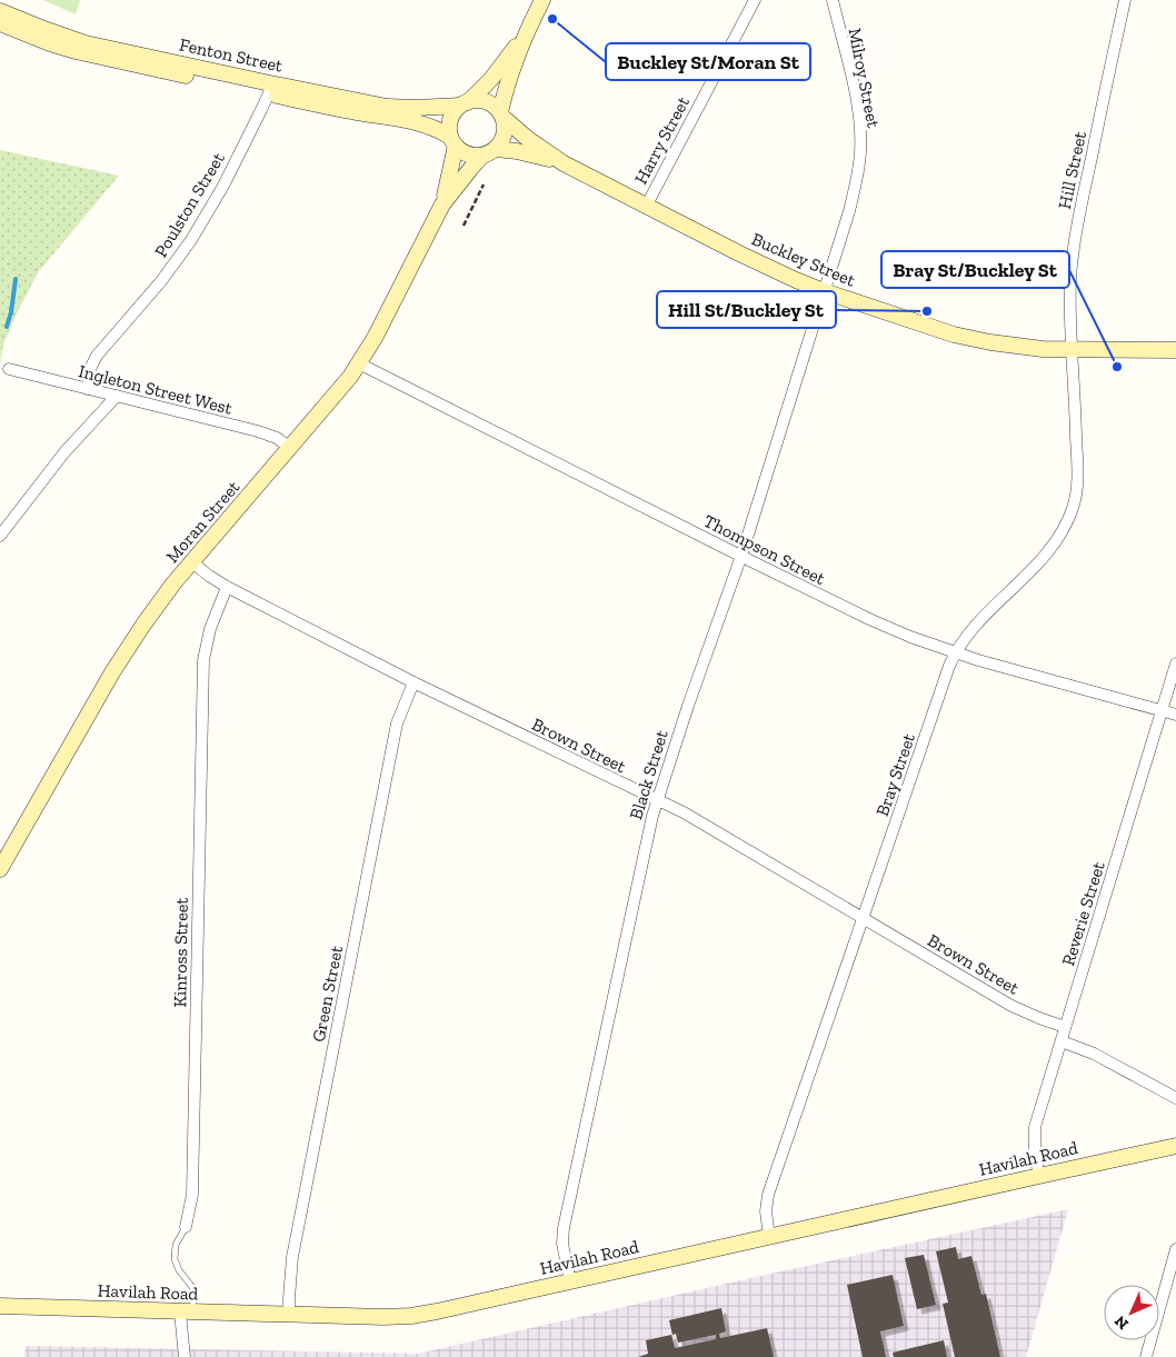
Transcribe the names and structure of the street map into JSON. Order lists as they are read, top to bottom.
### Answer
{
  "streets": {
    "street": [
      "Fenton Street",
      "Milroy Street",
      "Harry Street",
      "Hill Street",
      "Poulston Street",
      "Buckley Street",
      "Ingleton Street West",
      "Moran Street",
      "Thompson Street",
      "Brown Street",
      "Black Street",
      "Bray Street",
      "Reverie Street",
      "Kinross Street",
      "Green Street",
      "Havilah Road"
    ]
  },
  "crossings": [
    ["Fenton Street", "Poulston Street"],
    ["Fenton Street", "Buckley Street"],
    ["Fenton Street", "Moran Street"],
    ["Milroy Street", "Buckley Street"],
    ["Milroy Street", "Black Street"],
    ["Harry Street", "Buckley Street"],
    ["Hill Street", "Buckley Street"],
    ["Hill Street", "Bray Street"],
    ["Poulston Street", "Ingleton Street West"],
    ["Buckley Street", "Moran Street"],
    ["Buckley Street", "Black Street"],
    ["Buckley Street", "Bray Street"],
    ["Ingleton Street West", "Moran Street"],
    ["Moran Street", "Thompson Street"],
    ["Moran Street", "Brown Street"],
    ["Thompson Street", "Black Street"],
    ["Thompson Street", "Bray Street"],
    ["Thompson Street", "Reverie Street"],
    ["Brown Street", "Black Street"],
    ["Brown Street", "Bray Street"],
    ["Brown Street", "Reverie Street"],
    ["Brown Street", "Kinross Street"],
    ["Brown Street", "Green Street"],
    ["Black Street", "Havilah Road"],
    ["Bray Street", "Havilah Road"],
    ["Reverie Street", "Havilah Road"],
    ["Kinross Street", "Havilah Road"],
    ["Green Street", "Havilah Road"]
  ],
  "places": ["Buckley St/Moran St", "Hill St/Buckley St", "Bray St/Buckley St"],
  "north": "bottom left"
}
